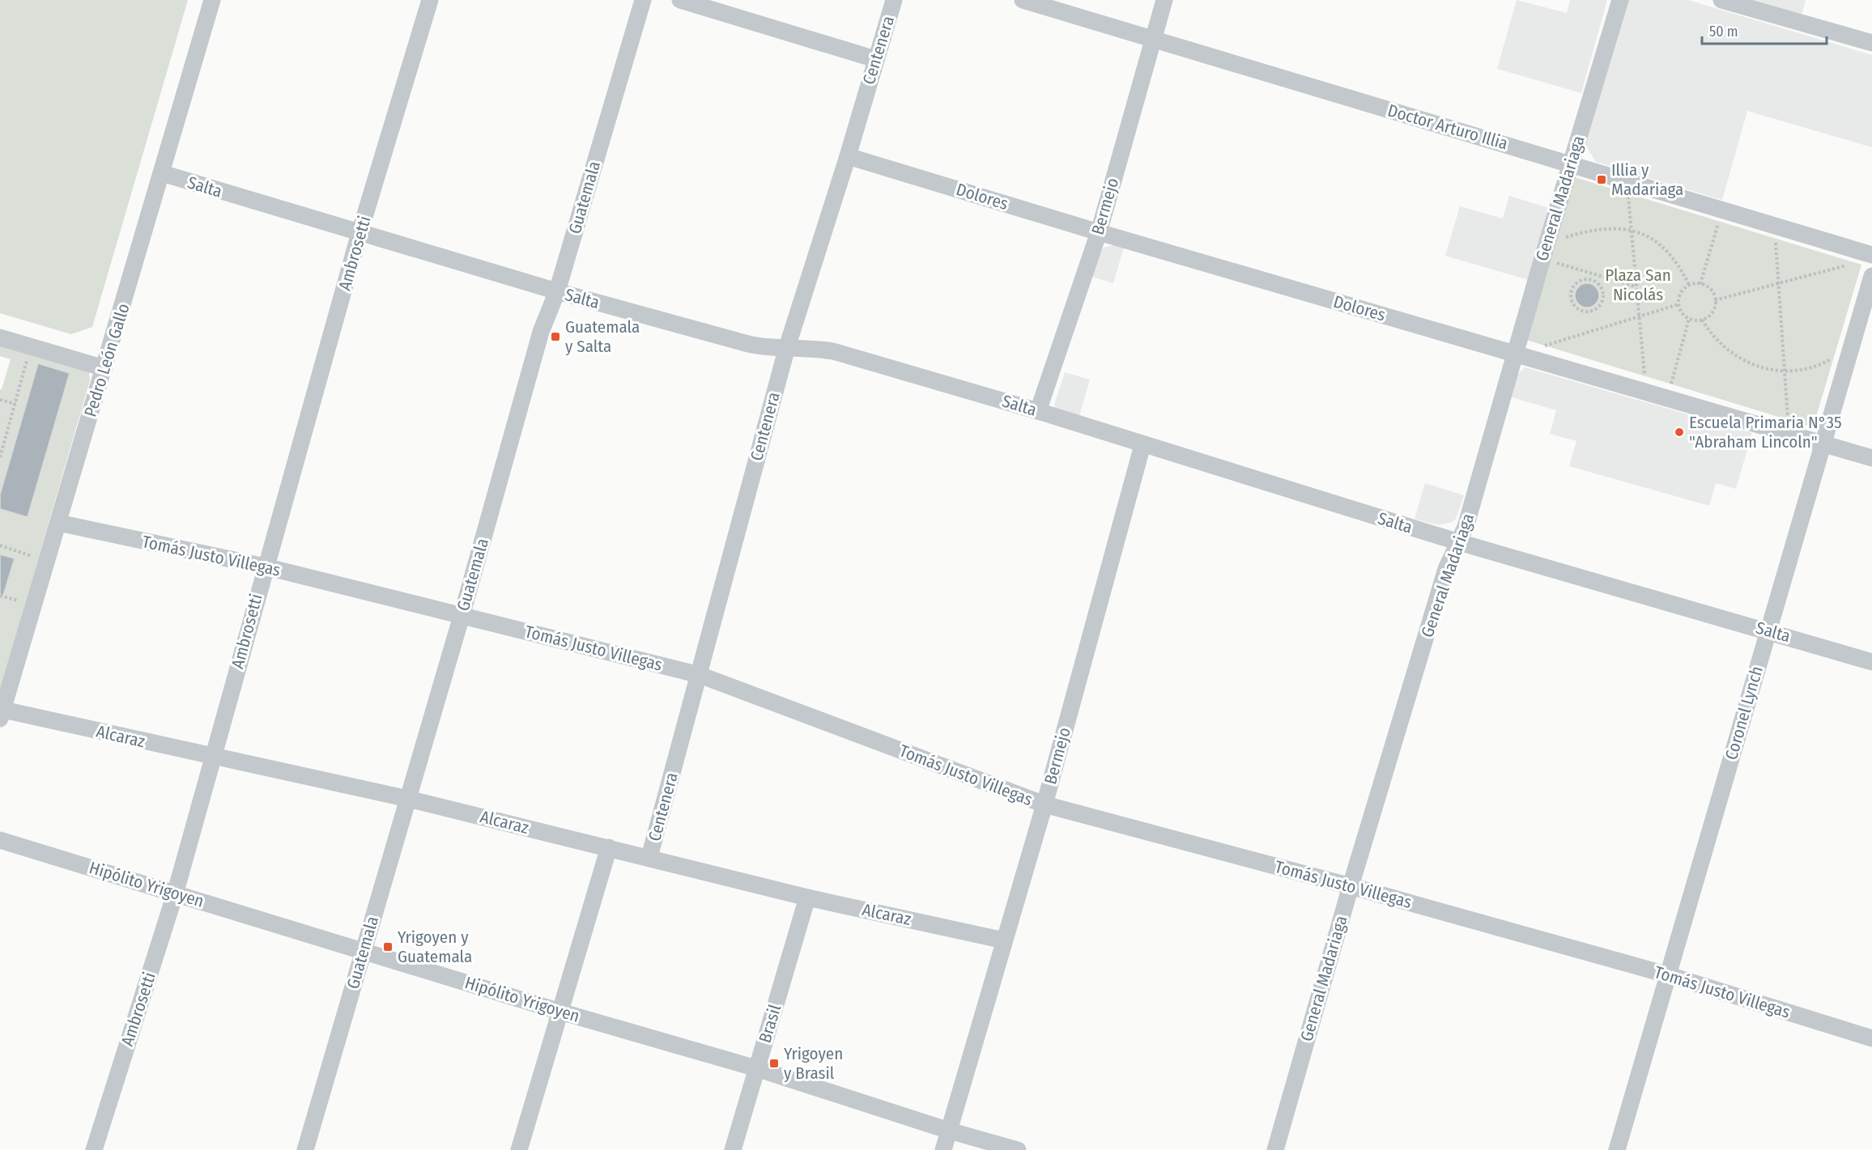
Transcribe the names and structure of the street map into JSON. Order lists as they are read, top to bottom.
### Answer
{
  "streets": {
    "street": [
      "Centenera",
      "Doctor Arturo Illia",
      "Salta",
      "Dolores",
      "Guatemala",
      "General Madariaga",
      "Bermejo",
      "Ambrosetti",
      "Pedro León Gallo",
      "Tomás Justo Villegas",
      "Coronel Lynch",
      "Alcaraz",
      "Hipólito Yrigoyen",
      "Brasil"
    ]
  },
  "crossings": [
    ["Centenera", "Salta"],
    ["Centenera", "Dolores"],
    ["Centenera", "Tomás Justo Villegas"],
    ["Centenera", "Alcaraz"],
    ["Doctor Arturo Illia", "General Madariaga"],
    ["Doctor Arturo Illia", "Bermejo"],
    ["Salta", "Guatemala"],
    ["Salta", "General Madariaga"],
    ["Salta", "Bermejo"],
    ["Salta", "Ambrosetti"],
    ["Salta", "Pedro León Gallo"],
    ["Salta", "Coronel Lynch"],
    ["Dolores", "General Madariaga"],
    ["Dolores", "Bermejo"],
    ["Dolores", "Coronel Lynch"],
    ["Guatemala", "Tomás Justo Villegas"],
    ["Guatemala", "Alcaraz"],
    ["Guatemala", "Hipólito Yrigoyen"],
    ["General Madariaga", "Tomás Justo Villegas"],
    ["Bermejo", "Tomás Justo Villegas"],
    ["Bermejo", "Alcaraz"],
    ["Bermejo", "Hipólito Yrigoyen"],
    ["Ambrosetti", "Tomás Justo Villegas"],
    ["Ambrosetti", "Alcaraz"],
    ["Ambrosetti", "Hipólito Yrigoyen"],
    ["Pedro León Gallo", "Tomás Justo Villegas"],
    ["Pedro León Gallo", "Alcaraz"],
    ["Tomás Justo Villegas", "Coronel Lynch"],
    ["Alcaraz", "Brasil"],
    ["Hipólito Yrigoyen", "Brasil"]
  ],
  "parks": ["Plaza San Nicolás"],
  "places": {
    "transit": [
      "Illia y Madariaga",
      "Guatemala y Salta",
      "Yrigoyen y Guatemala",
      "Yrigoyen y Brasil"
    ],
    "other": ["Escuela Primaria N°35 \"Abraham Lincoln\""]
  },
  "scale_bar": "50 m"
}
